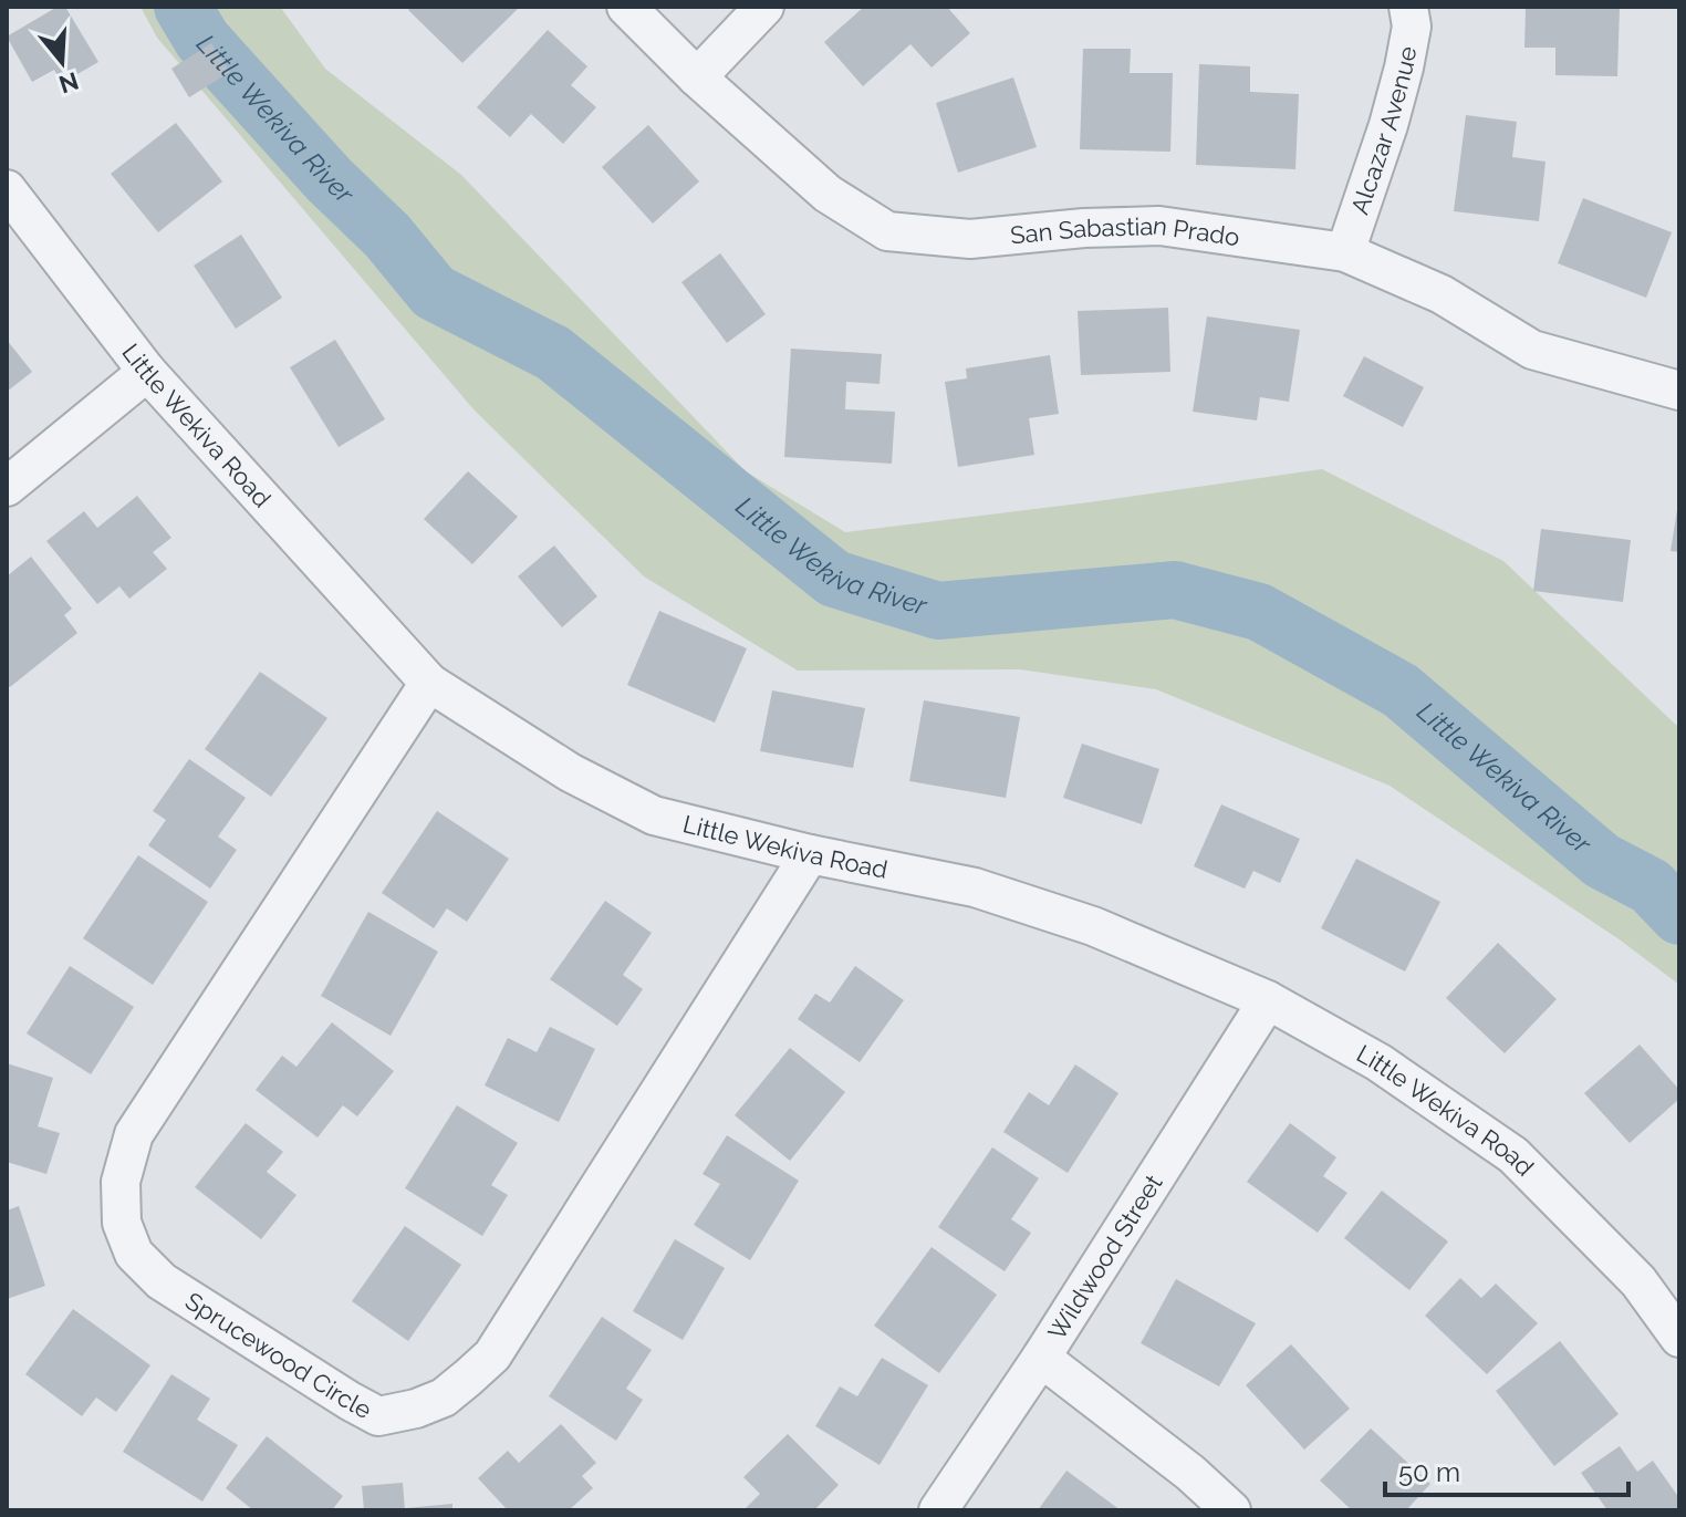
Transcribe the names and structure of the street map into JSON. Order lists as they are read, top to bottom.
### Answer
{
  "streets": {
    "street": [
      "Alcazar Avenue",
      "San Sabastian Prado",
      "Little Wekiva Road",
      "Wildwood Street",
      "Sprucewood Circle"
    ]
  },
  "crossings": [
    ["Alcazar Avenue", "San Sabastian Prado"],
    ["Little Wekiva Road", "Wildwood Street"],
    ["Little Wekiva Road", "Sprucewood Circle"]
  ],
  "water": ["Little Wekiva River"],
  "scale_bar": "50 m",
  "north": "bottom"
}
